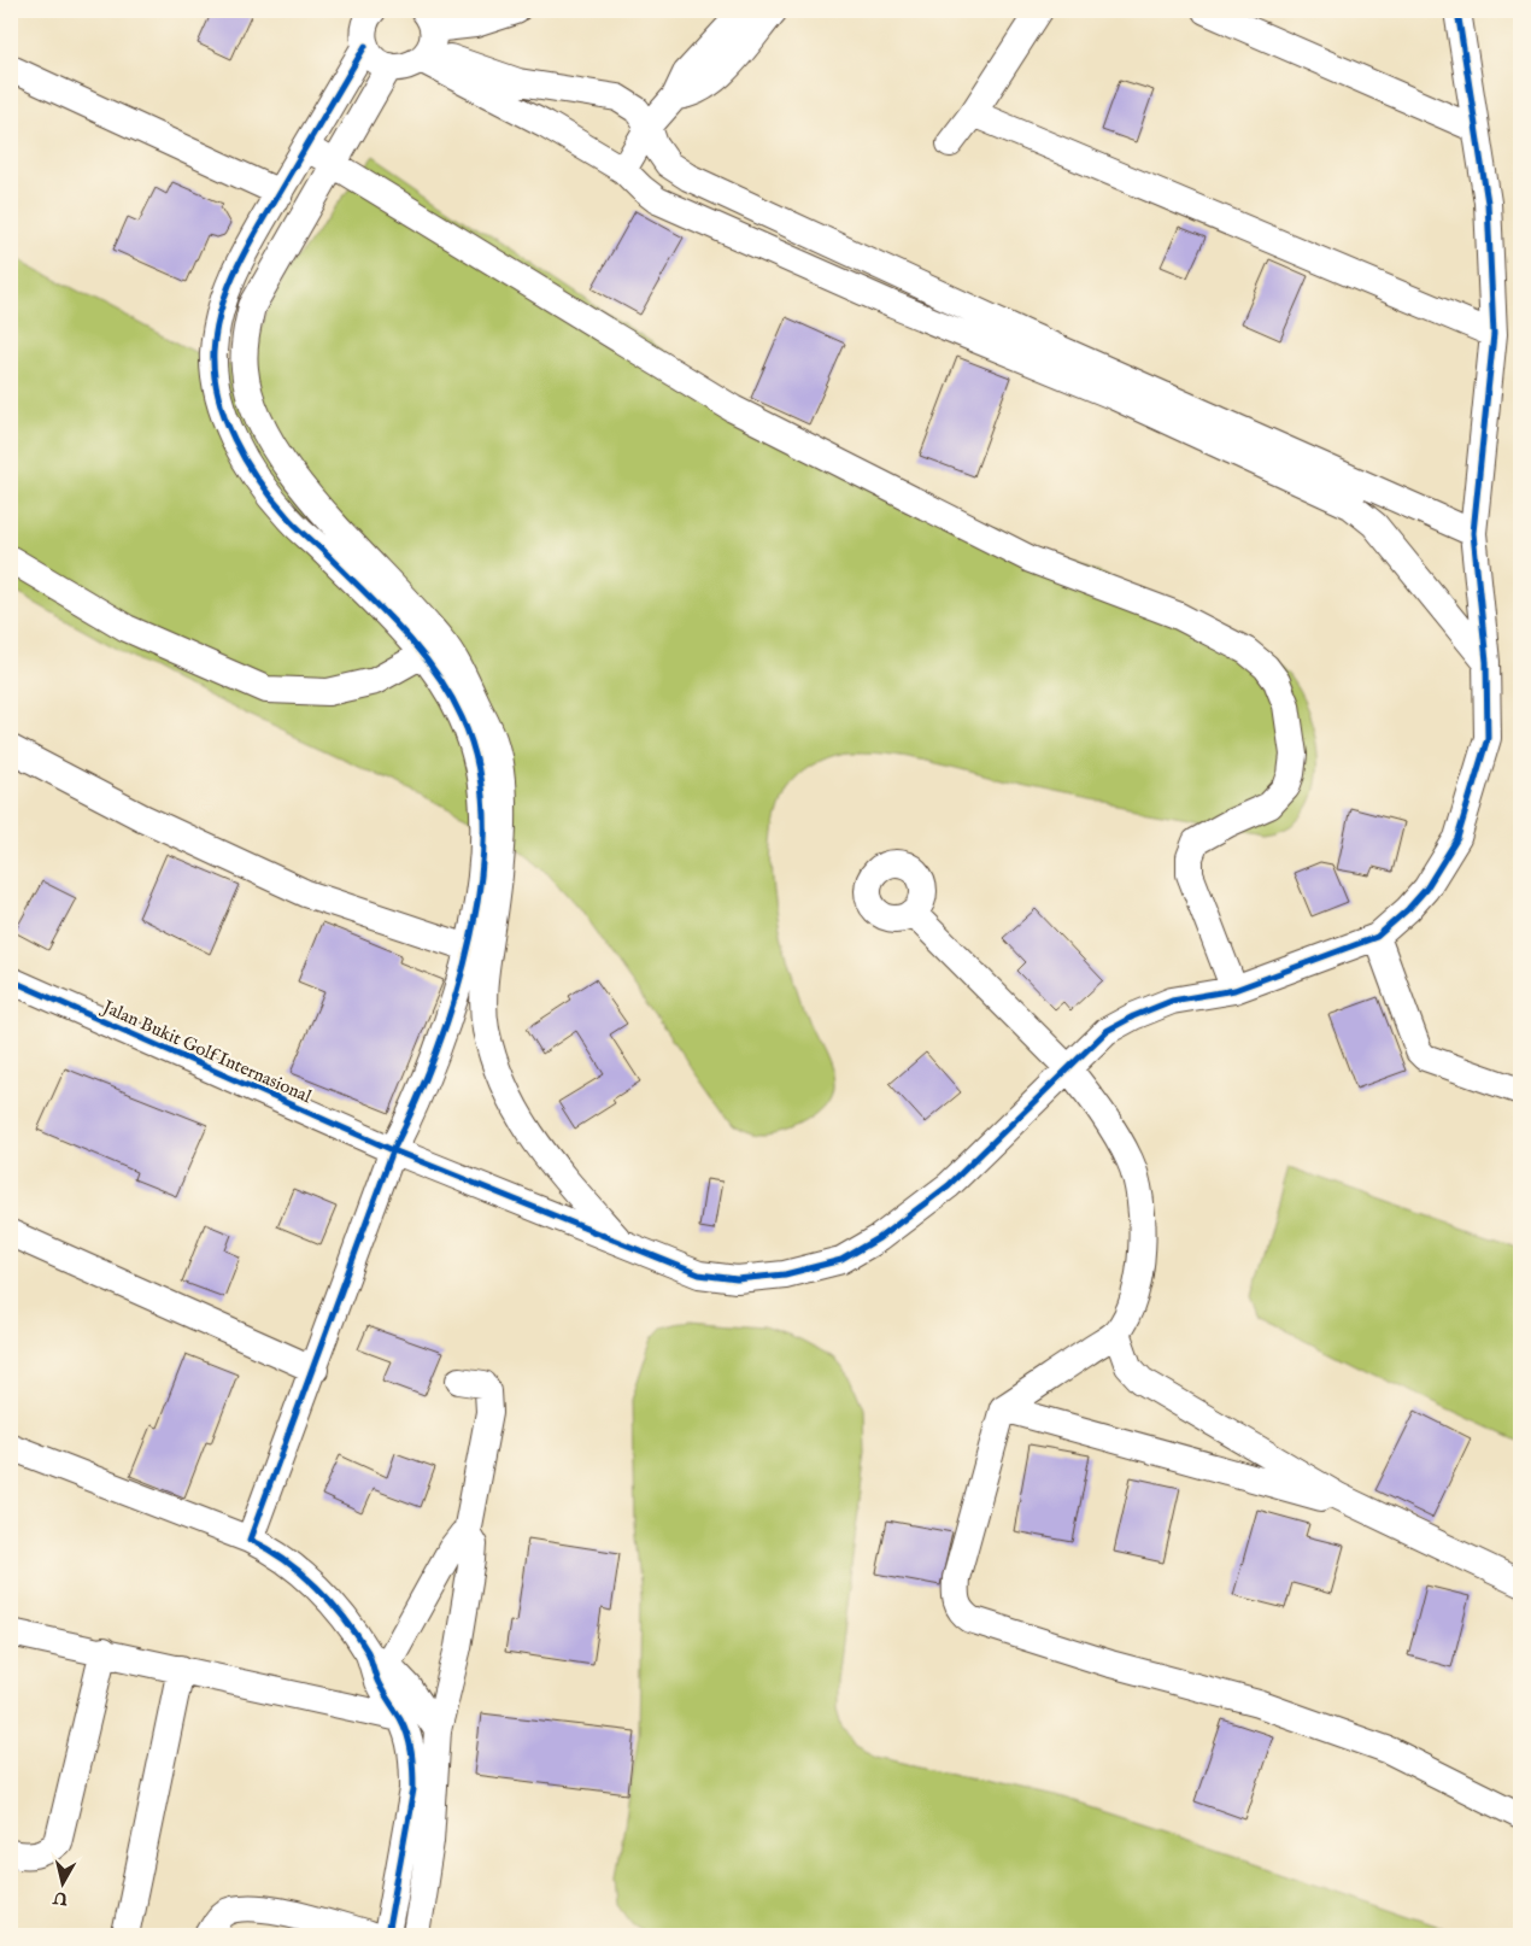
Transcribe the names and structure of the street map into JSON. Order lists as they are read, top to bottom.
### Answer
{
  "streets": {
    "street": ["Jalan Bukit Golf Internasional"]
  },
  "north": "bottom"
}
